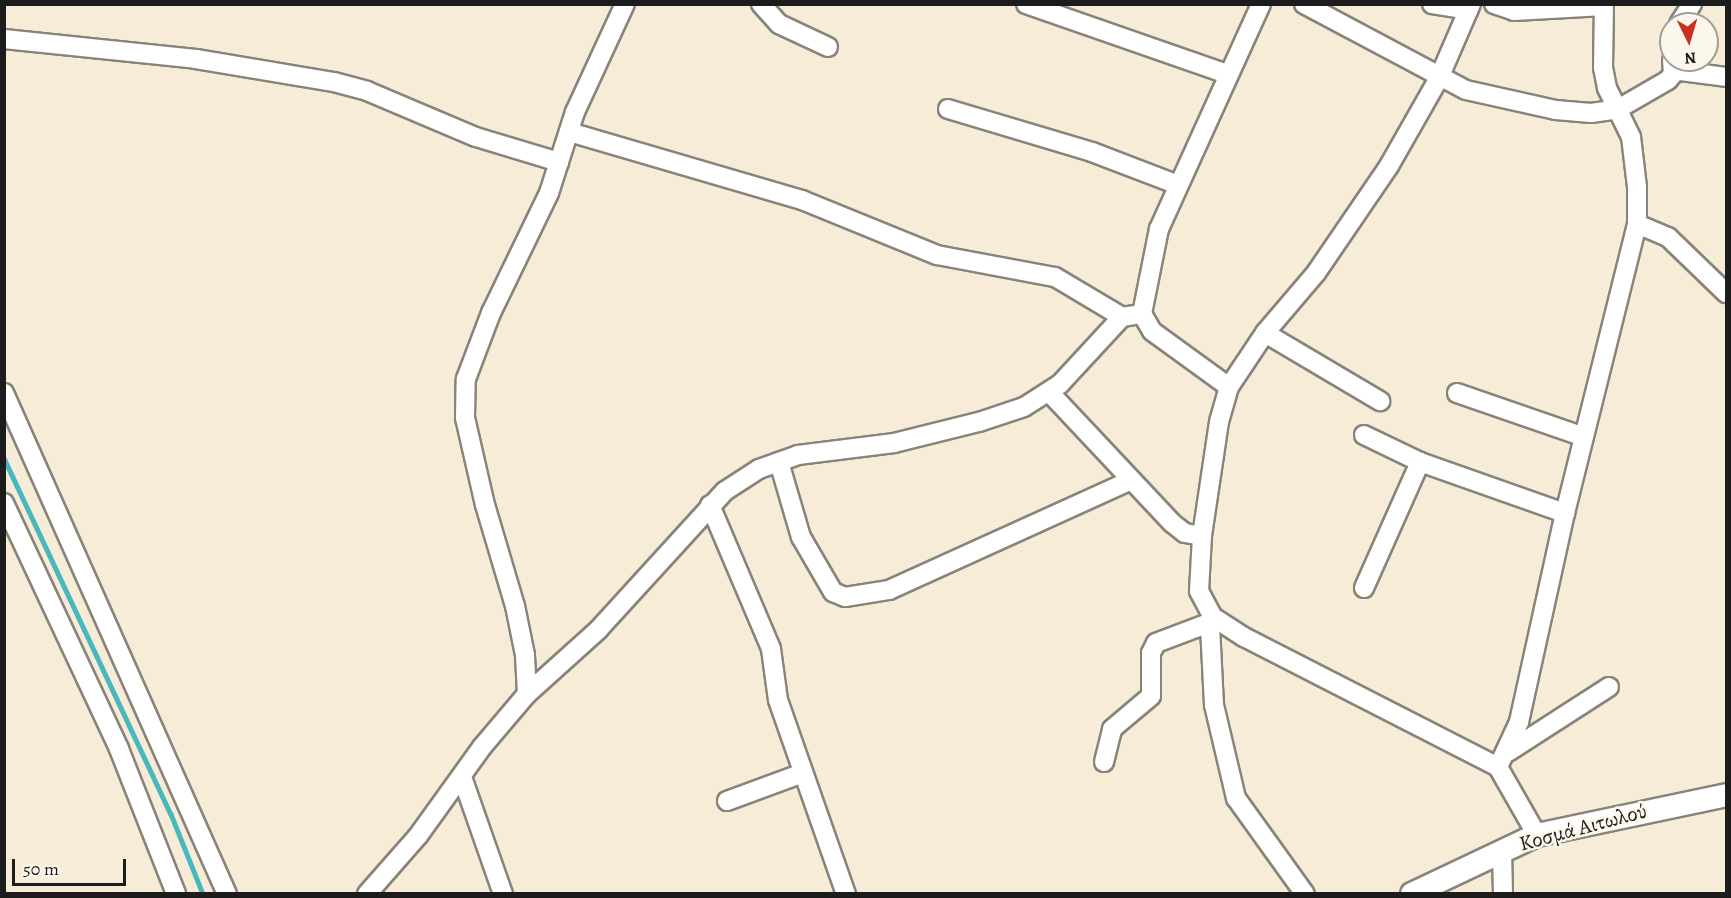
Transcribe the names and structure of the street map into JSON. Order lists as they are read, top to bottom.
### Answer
{
  "streets": {
    "main road": ["Κοσμά Αιτωλού"]
  },
  "scale_bar": "50 m",
  "north": "bottom"
}
